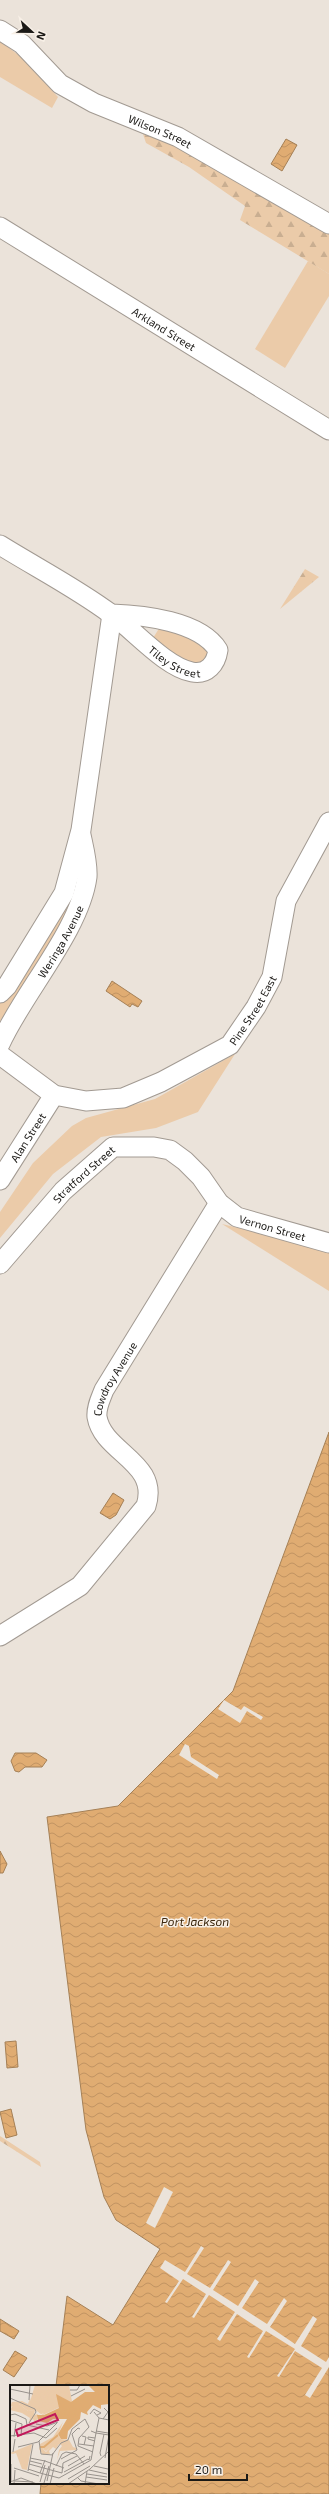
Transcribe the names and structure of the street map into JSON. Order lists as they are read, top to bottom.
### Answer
{
  "streets": {
    "street": [
      "Wilson Street",
      "Arkland Street",
      "Tiley Street",
      "Weringa Avenue",
      "Pine Street East",
      "Alan Street",
      "Stratford Street",
      "Vernon Street",
      "Cowdroy Avenue"
    ]
  },
  "crossings": [
    ["Tiley Street", "Weringa Avenue"],
    ["Pine Street East", "Alan Street"],
    ["Stratford Street", "Vernon Street"],
    ["Stratford Street", "Cowdroy Avenue"],
    ["Vernon Street", "Cowdroy Avenue"]
  ],
  "water": ["Port Jackson"],
  "scale_bar": "20 m",
  "north": "right"
}
